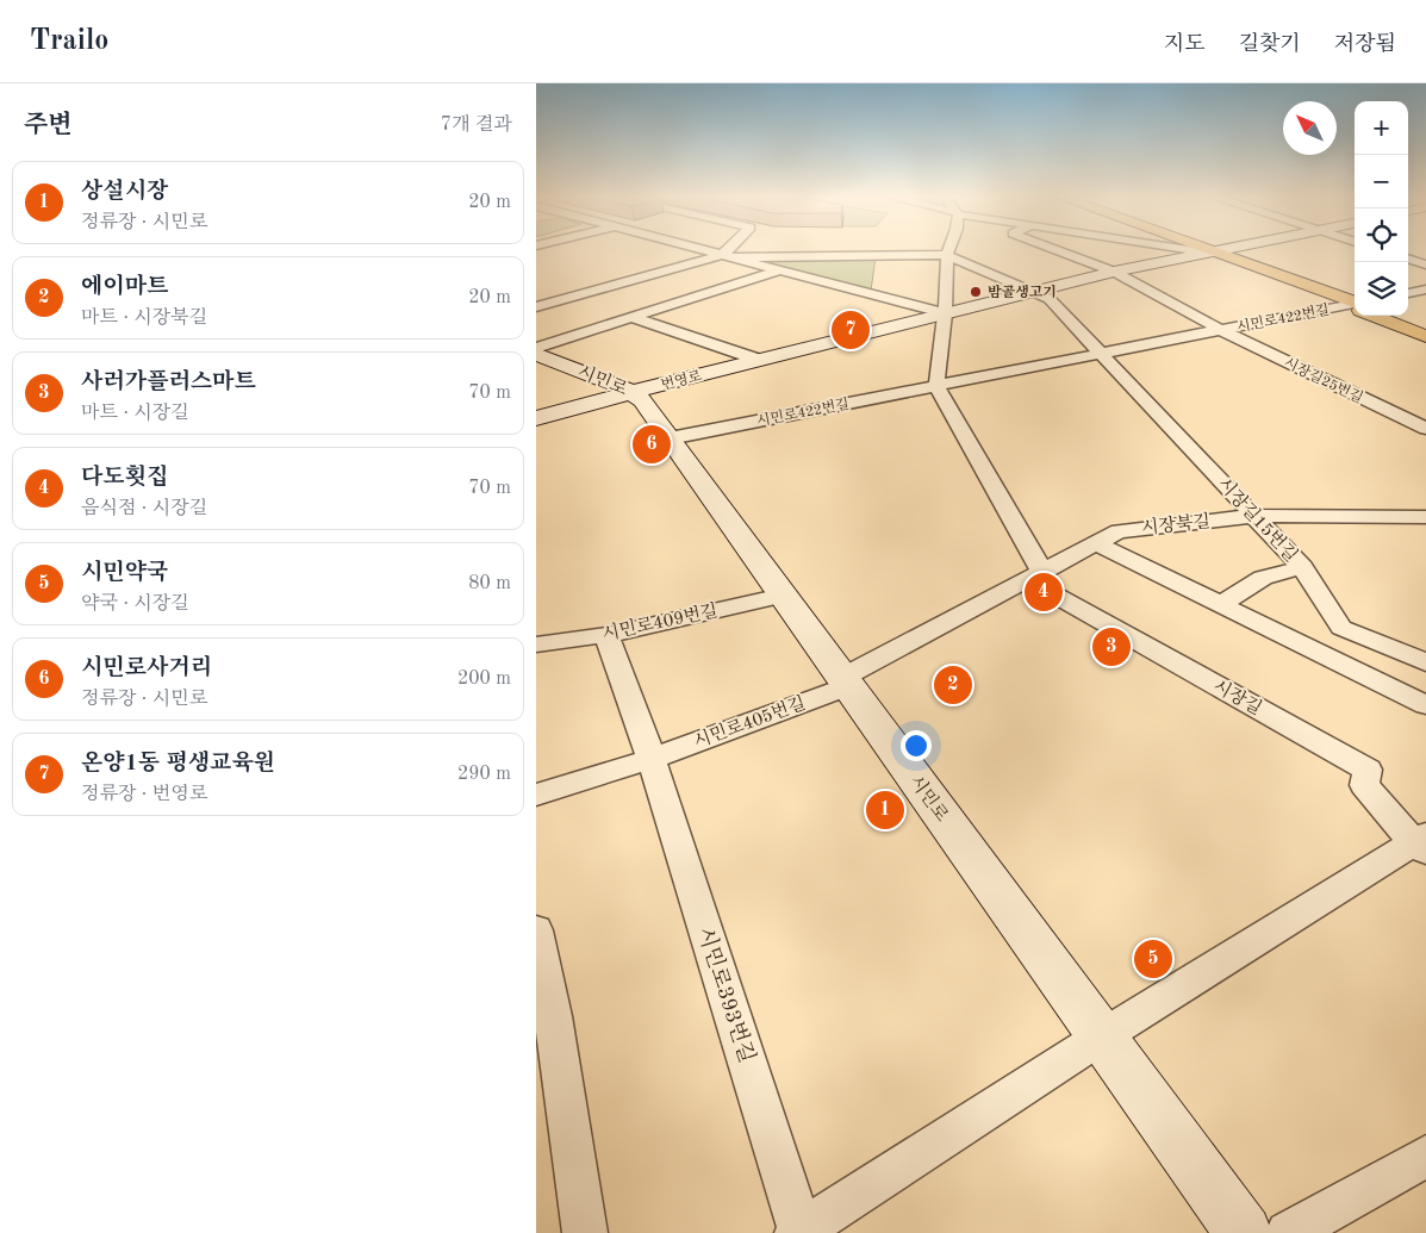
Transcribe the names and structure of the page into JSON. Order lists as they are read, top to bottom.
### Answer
{
  "streets": {
    "street": [
      "시민로422번길",
      "시민로",
      "번영로",
      "시장길25번길",
      "시장길15번길",
      "시장북길",
      "시민로409번길",
      "시장길",
      "시민로405번길",
      "시민로393번길"
    ]
  },
  "crossings": [
    ["시민로422번길", "시민로"],
    ["시민로422번길", "번영로"],
    ["시민로422번길", "시장길25번길"],
    ["시민로422번길", "시장길15번길"],
    ["시민로", "번영로"],
    ["시민로", "시장북길"],
    ["시민로", "시민로409번길"],
    ["시민로", "시장길"],
    ["시민로", "시민로405번길"],
    ["시민로", "시민로393번길"],
    ["시장길15번길", "시장북길"],
    ["시장북길", "시장길"],
    ["시장북길", "시민로405번길"],
    ["시장길", "시민로393번길"],
    ["시민로405번길", "시민로393번길"]
  ],
  "places": ["밤골생고기"],
  "north": "top left",
  "page": {
    "header": "Trailo",
    "nav": ["지도", "길찾기", "저장됨"],
    "heading": ["주변", "7개 결과"],
    "map_buttons": ["+", "−"],
    "list": [
      {
        "mark": "1",
        "name": "상설시장",
        "note": "정류장 · 시민로",
        "value": "20 m"
      },
      {
        "mark": "2",
        "name": "에이마트",
        "note": "마트 · 시장북길",
        "value": "20 m"
      },
      {
        "mark": "3",
        "name": "사러가플러스마트",
        "note": "마트 · 시장길",
        "value": "70 m"
      },
      {
        "mark": "4",
        "name": "다도횟집",
        "note": "음식점 · 시장길",
        "value": "70 m"
      },
      {
        "mark": "5",
        "name": "시민약국",
        "note": "약국 · 시장길",
        "value": "80 m"
      },
      {
        "mark": "6",
        "name": "시민로사거리",
        "note": "정류장 · 시민로",
        "value": "200 m"
      },
      {
        "mark": "7",
        "name": "온양1동 평생교육원",
        "note": "정류장 · 번영로",
        "value": "290 m"
      }
    ],
    "pins": [
      "7",
      "6",
      "4",
      "3",
      "2",
      "1",
      "5"
    ]
  }
}
